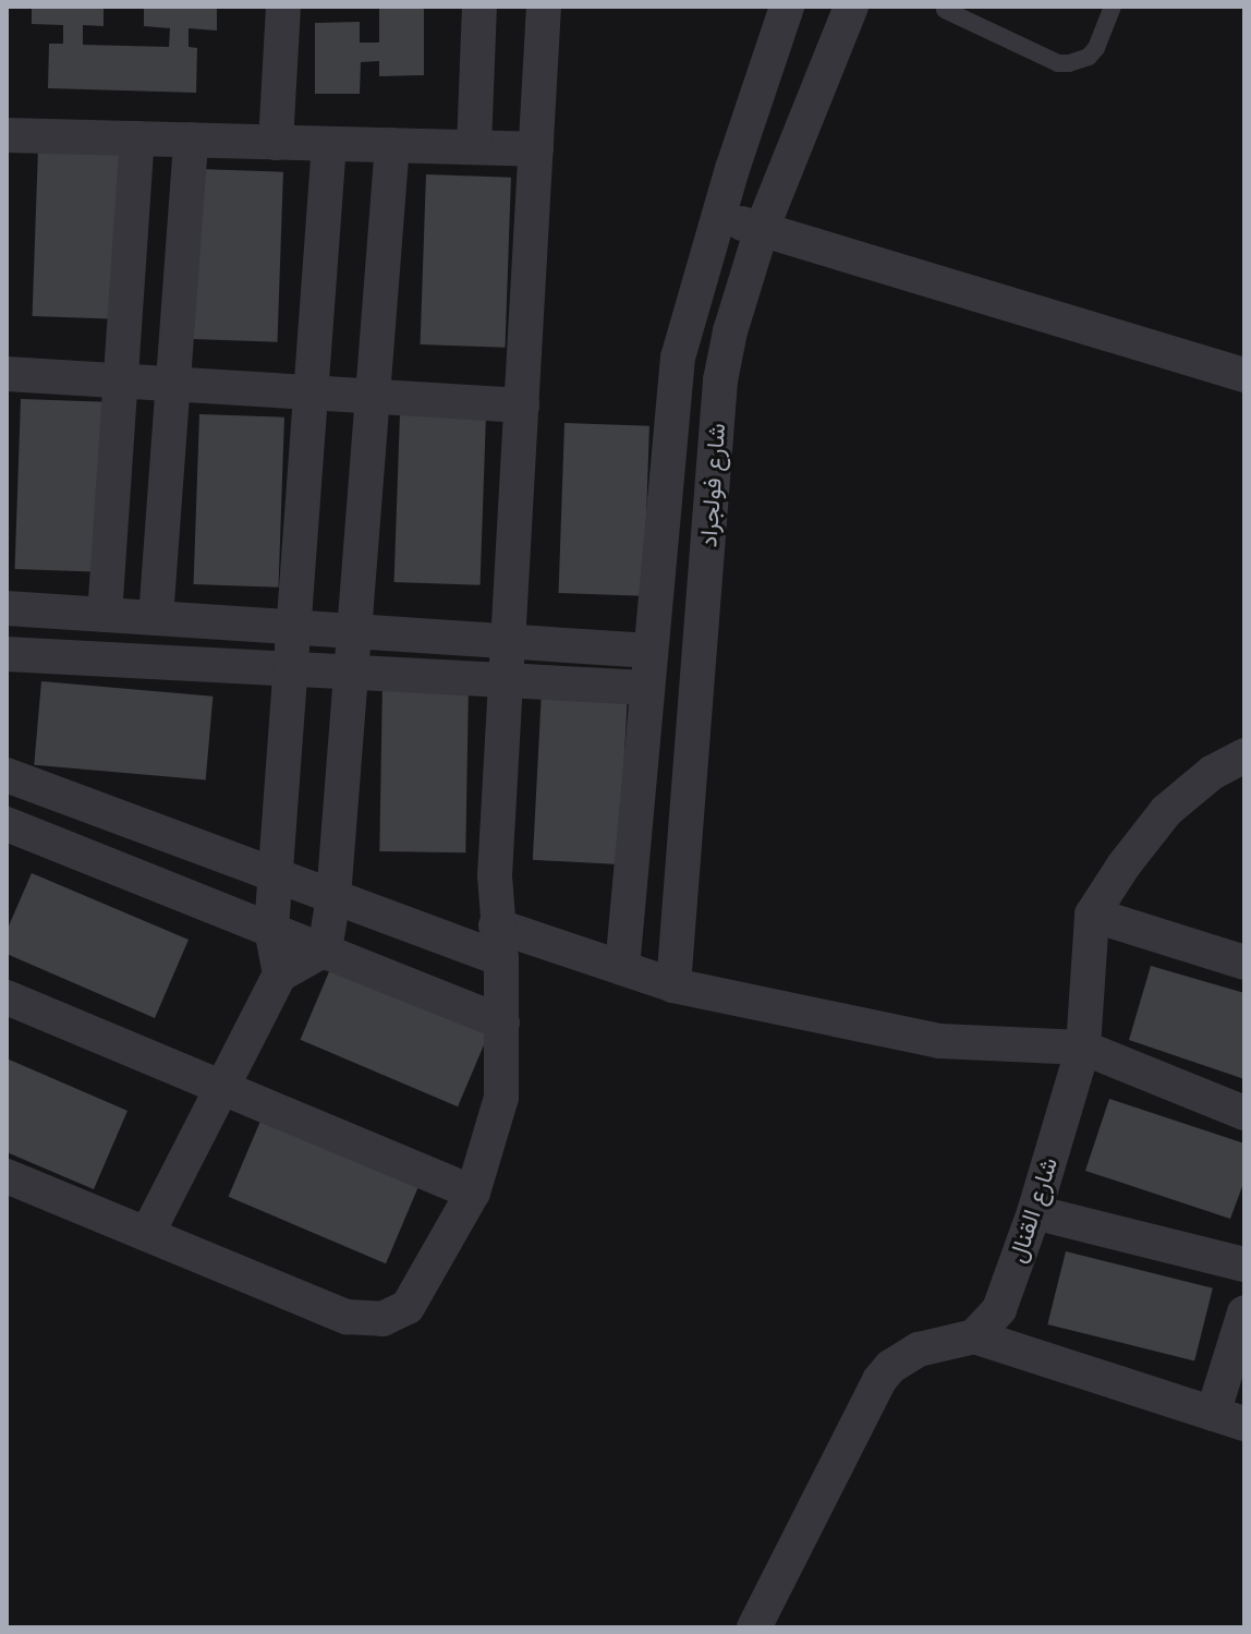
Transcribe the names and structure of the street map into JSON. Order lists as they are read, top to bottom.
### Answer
{
  "streets": {
    "street": ["شارع فولجراد", "شارع القنال"]
  }
}
